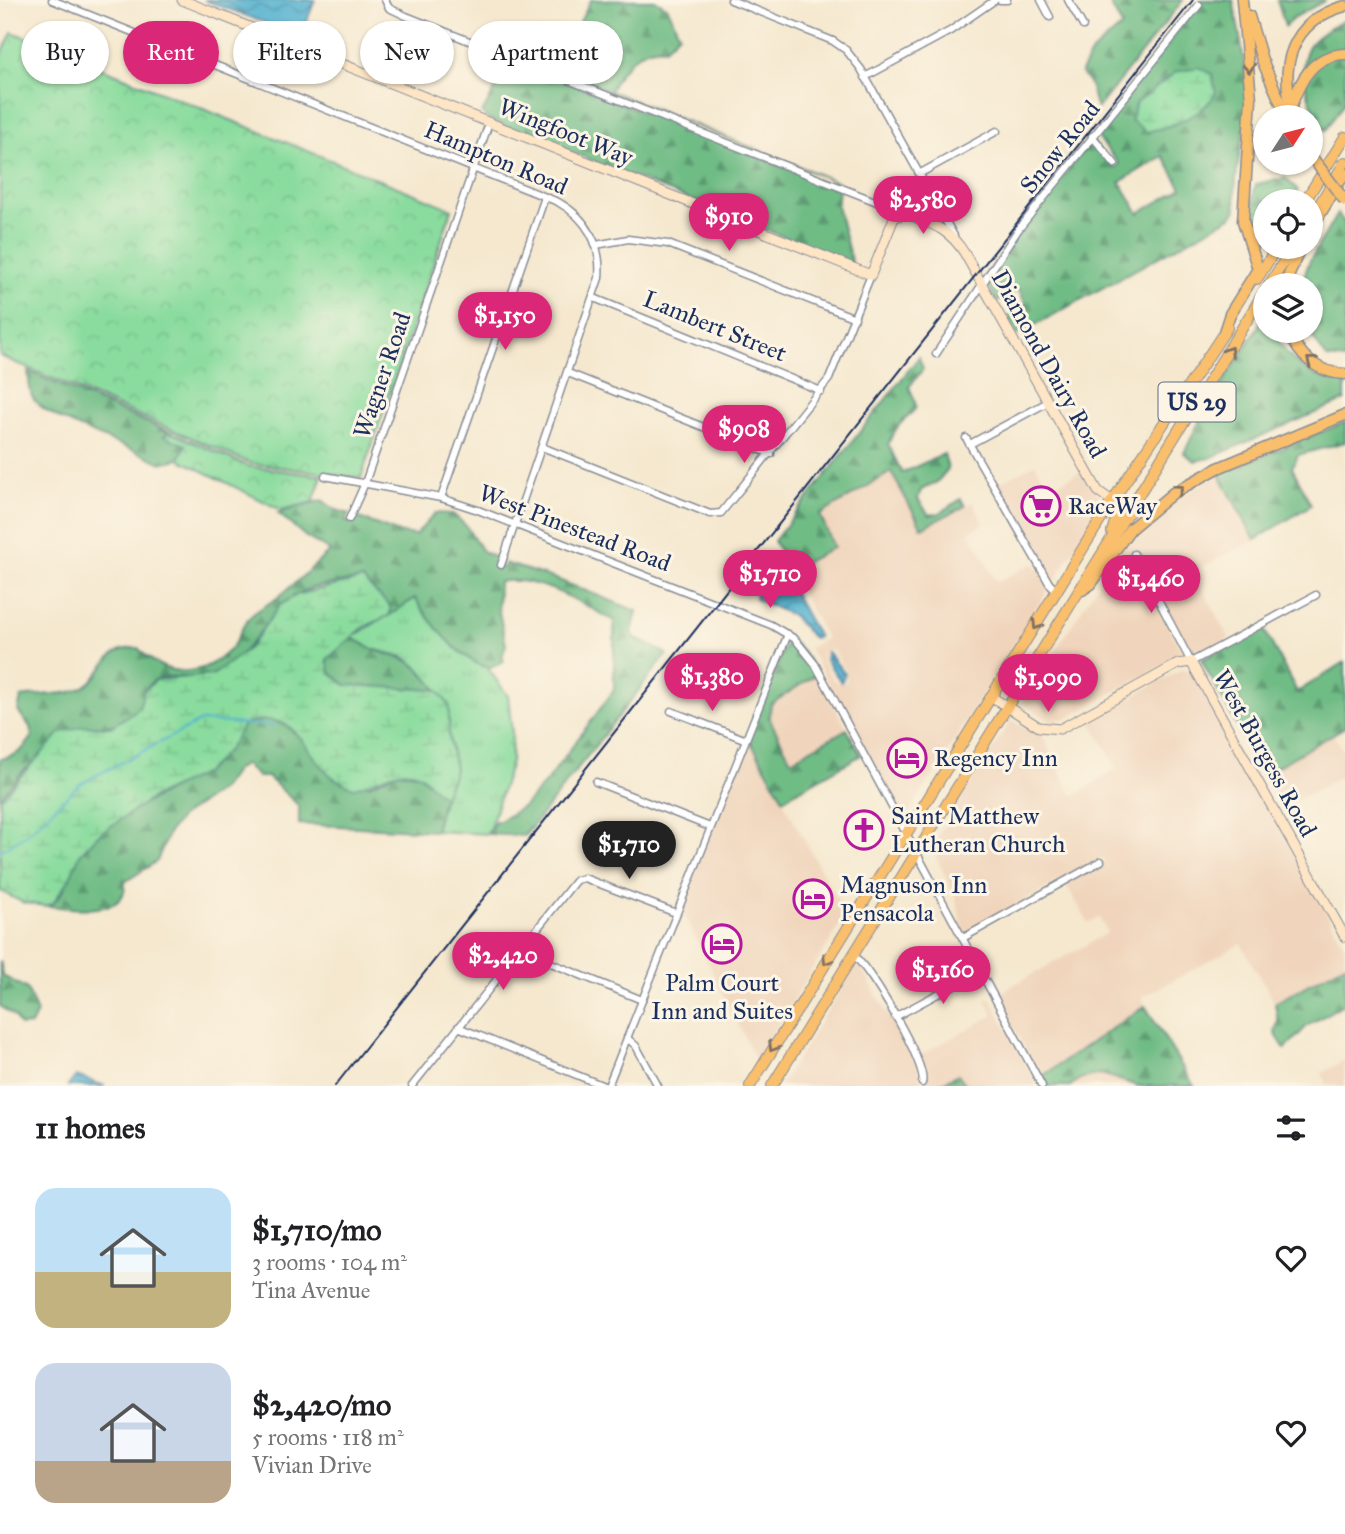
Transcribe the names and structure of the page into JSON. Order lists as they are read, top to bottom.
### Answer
{
  "streets": {
    "main road": ["US 29"],
    "street": [
      "Wingfoot Way",
      "Snow Road",
      "Hampton Road",
      "Lambert Street",
      "Diamond Dairy Road",
      "Wagner Road",
      "West Pinestead Road",
      "West Burgess Road"
    ]
  },
  "crossings": [
    ["Wingfoot Way", "Wagner Road"],
    ["Snow Road", "Diamond Dairy Road"],
    ["Hampton Road", "Wagner Road"],
    ["Diamond Dairy Road", "US 29"],
    ["Wagner Road", "West Pinestead Road"],
    ["US 29", "West Pinestead Road"],
    ["US 29", "West Burgess Road"]
  ],
  "places": {
    "supermarket": ["RaceWay"],
    "hotel": ["Regency Inn", "Magnuson Inn Pensacola", "Palm Court Inn and Suites"],
    "church": ["Saint Matthew Lutheran Church"]
  },
  "north": "top right",
  "page": {
    "chip": [
      "Buy",
      "Rent",
      "Filters",
      "New",
      "Apartment"
    ],
    "price": [
      "$2,580",
      "$910",
      "$1,150",
      "$908",
      "$1,710",
      "$1,460",
      "$1,380",
      "$1,090",
      "$1,710",
      "$2,420",
      "$1,160"
    ],
    "heading": "11 homes",
    "list": [
      {
        "name": "$1,710/mo",
        "note": "3 rooms · 104 m² · Tina Avenue"
      },
      {
        "name": "$2,420/mo",
        "note": "5 rooms · 118 m² · Vivian Drive"
      }
    ]
  }
}
